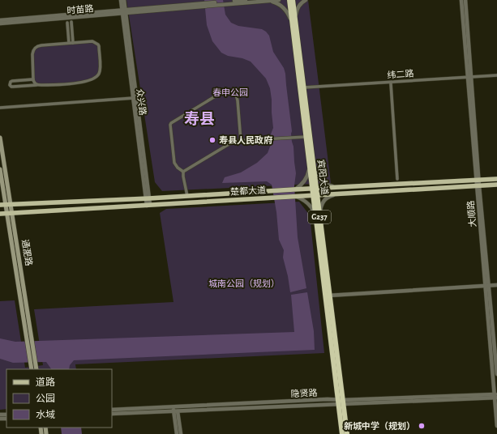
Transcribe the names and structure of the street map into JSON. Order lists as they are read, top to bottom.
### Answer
{
  "streets": {
    "highway": ["宾阳大道", "G237"],
    "main road": ["楚都大道", "通淝路"],
    "street": [
      "时苗路",
      "纬二路",
      "众兴路",
      "大顺路",
      "隐贤路"
    ]
  },
  "crossings": [
    ["时苗路", "众兴路"],
    ["纬二路", "宾阳大道"],
    ["纬二路", "大顺路"],
    ["众兴路", "楚都大道"],
    ["宾阳大道", "楚都大道"],
    ["宾阳大道", "隐贤路"],
    ["楚都大道", "大顺路"],
    ["楚都大道", "通淝路"],
    ["大顺路", "隐贤路"]
  ],
  "districts": ["寿县"],
  "parks": ["春申公园", "城南公园（规划）"],
  "places": ["寿县人民政府", "新城中学（规划）"],
  "legend": ["道路", "公园", "水域"]
}
